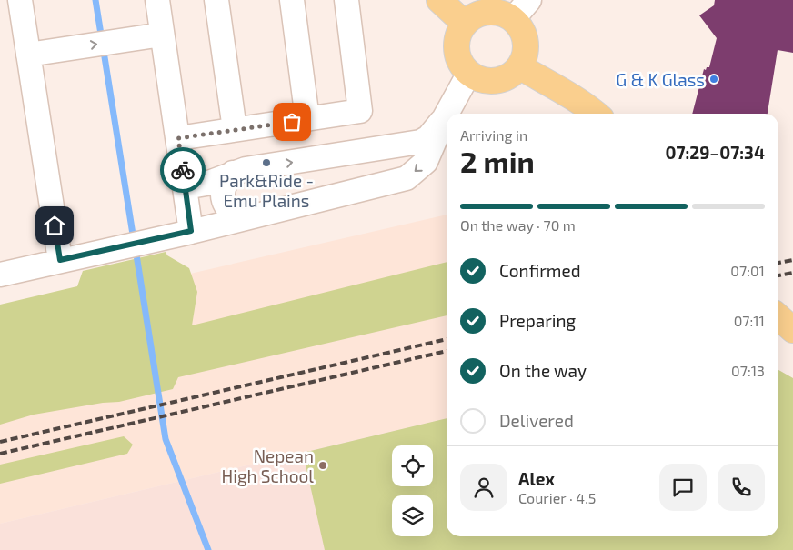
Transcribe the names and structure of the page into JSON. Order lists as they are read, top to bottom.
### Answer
{
  "places": ["G & K Glass", "Park&Ride - Emu Plains", "Nepean High School"],
  "page": {
    "heading": ["2 min", "Arriving in", "07:29–07:34"],
    "panel": ["Alex", "Courier · 4.5"],
    "bar": "On the way · 70 m",
    "list": [
      ["Confirmed", "07:01"],
      ["Preparing", "07:11"],
      ["On the way", "07:13"],
      "Delivered"
    ]
  }
}
